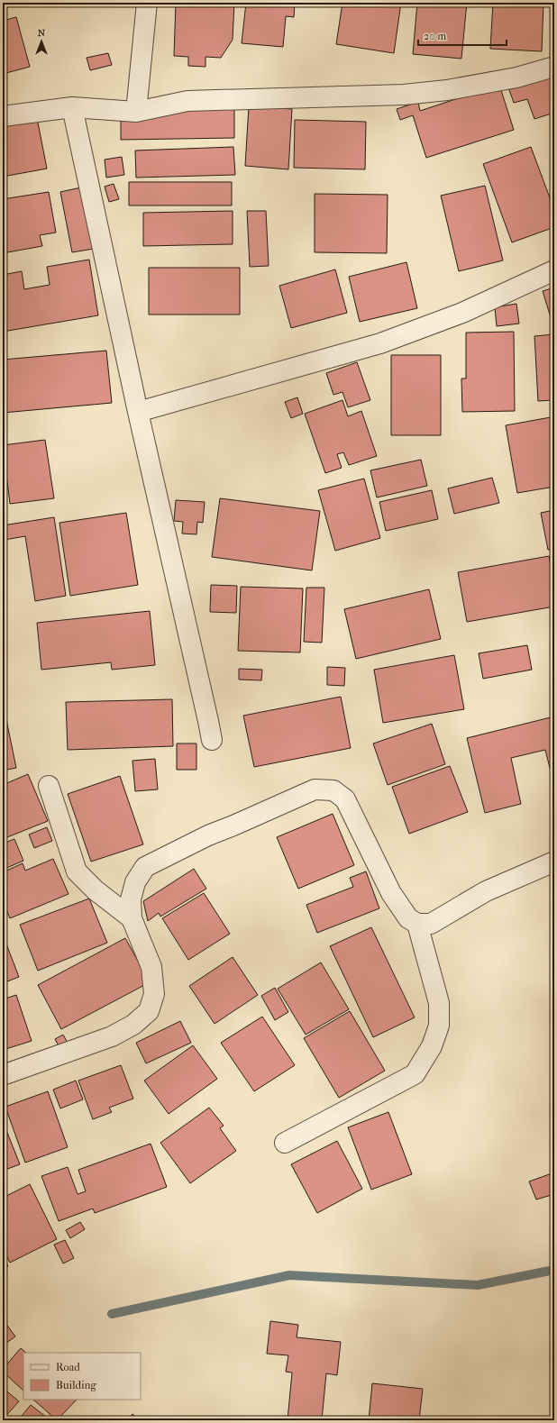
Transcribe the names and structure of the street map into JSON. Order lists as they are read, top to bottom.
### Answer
{
  "legend": ["Road", "Building"],
  "scale_bar": "20 m",
  "north": "top"
}
